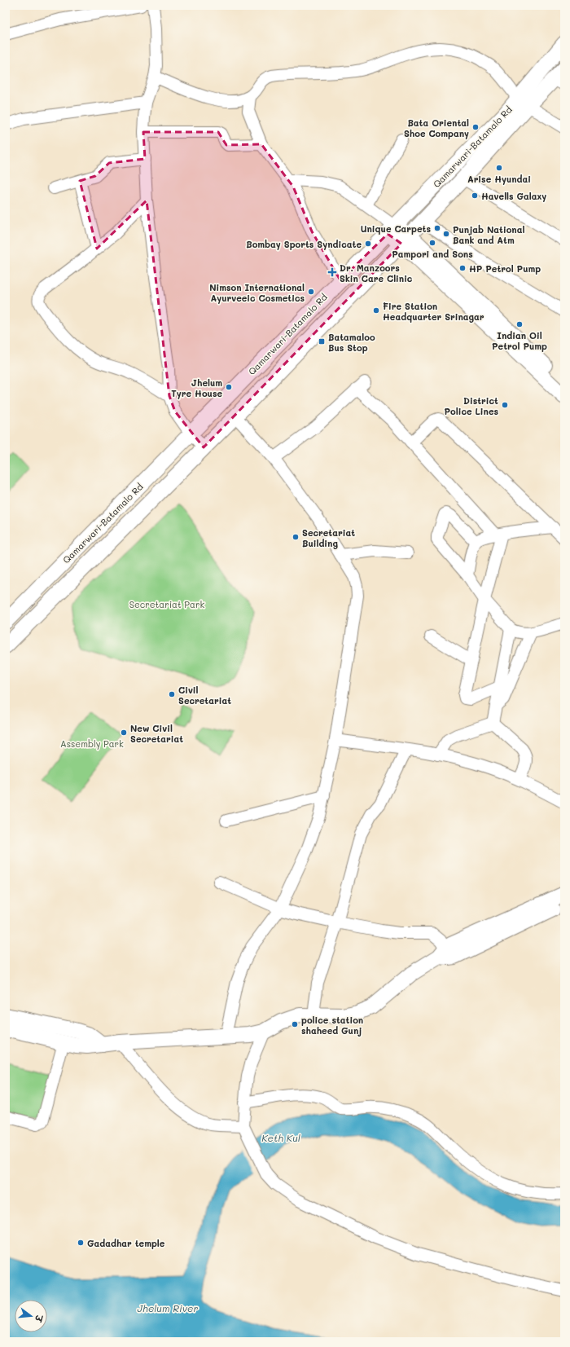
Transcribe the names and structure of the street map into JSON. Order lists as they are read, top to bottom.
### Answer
{
  "streets": {
    "main road": ["Qamarwari-Batamalo Rd"]
  },
  "water": ["Keth Kul", "Jhelum River"],
  "parks": ["Secretariat Park", "Assembly Park"],
  "places": {
    "other": [
      "Bata Oriental Shoe Company",
      "Arise Hyundai",
      "Havells Galaxy",
      "Unique Carpets",
      "Punjab National Bank and Atm",
      "Pampori and Sons",
      "Bombay Sports Syndicate",
      "HP Petrol Pump",
      "Nimson International Ayurveeic Cosmetics",
      "Fire Station Headquarter Srinagar",
      "Indian Oil Petrol Pump",
      "Jhelum Tyre House",
      "District Police Lines",
      "Secretariat Building",
      "Civil Secretariat",
      "New Civil Secretariat",
      "police station shaheed Gunj",
      "Gadadhar temple"
    ],
    "health": ["Dr. Manzoors Skin Care Clinic"],
    "transit": ["Batamaloo Bus Stop"]
  },
  "north": "right"
}
